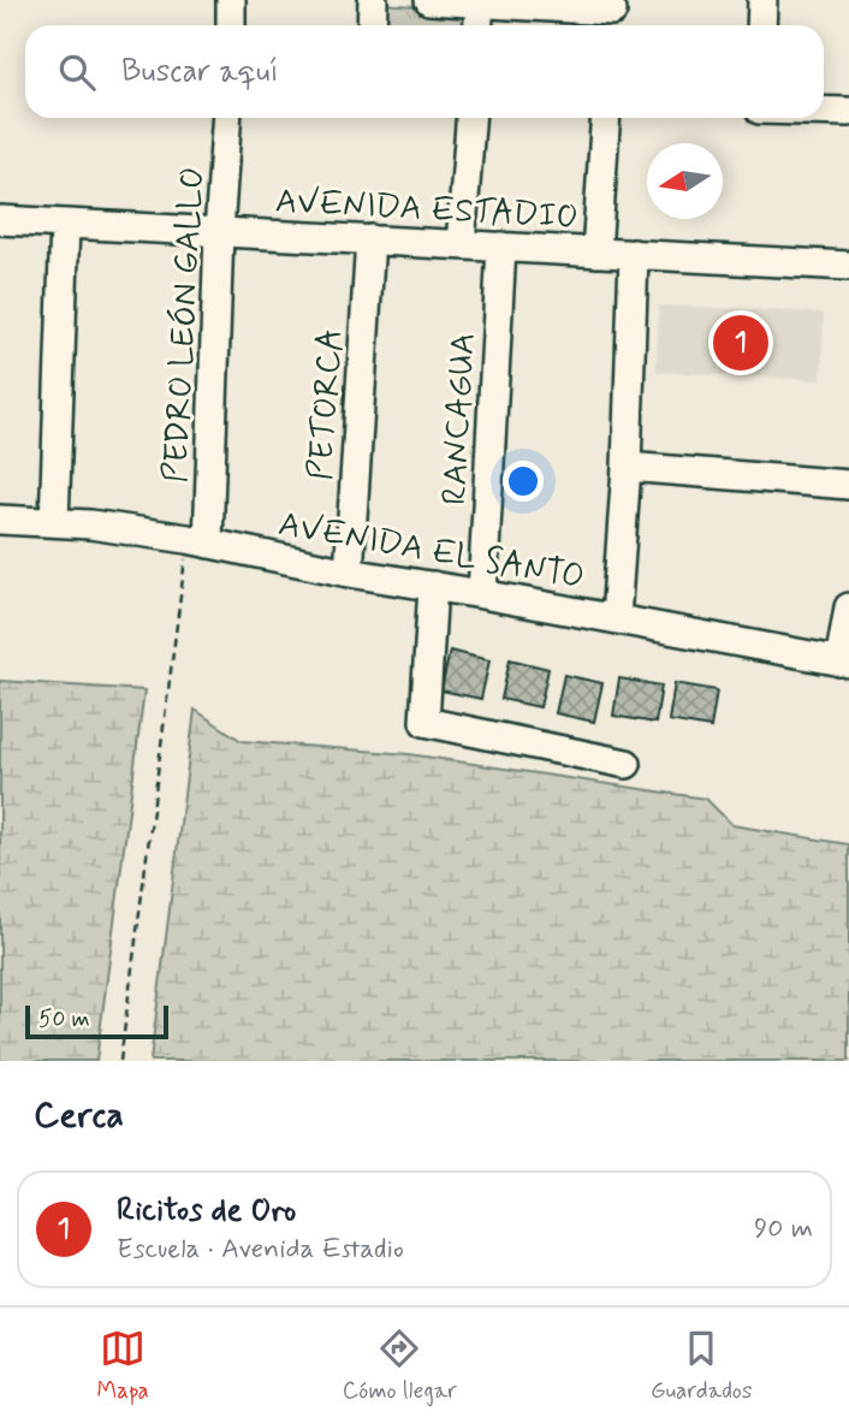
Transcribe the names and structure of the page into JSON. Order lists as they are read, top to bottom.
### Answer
{
  "streets": {
    "street": [
      "AVENIDA ESTADIO",
      "PEDRO LEÓN GALLO",
      "PETORCA",
      "RANCAGUA",
      "AVENIDA EL SANTO"
    ]
  },
  "crossings": [
    ["AVENIDA ESTADIO", "PEDRO LEÓN GALLO"],
    ["AVENIDA ESTADIO", "PETORCA"],
    ["AVENIDA ESTADIO", "RANCAGUA"],
    ["PEDRO LEÓN GALLO", "AVENIDA EL SANTO"],
    ["PETORCA", "AVENIDA EL SANTO"],
    ["RANCAGUA", "AVENIDA EL SANTO"]
  ],
  "scale_bar": "50 m",
  "north": "left",
  "page": {
    "search": "Buscar aquí",
    "pins": "1",
    "scale": "50 m",
    "heading": "Cerca",
    "list": [
      {
        "mark": "1",
        "name": "Ricitos de Oro",
        "note": "Escuela · Avenida Estadio",
        "value": "90 m"
      }
    ],
    "nav": ["Mapa", "Cómo llegar", "Guardados"]
  }
}
